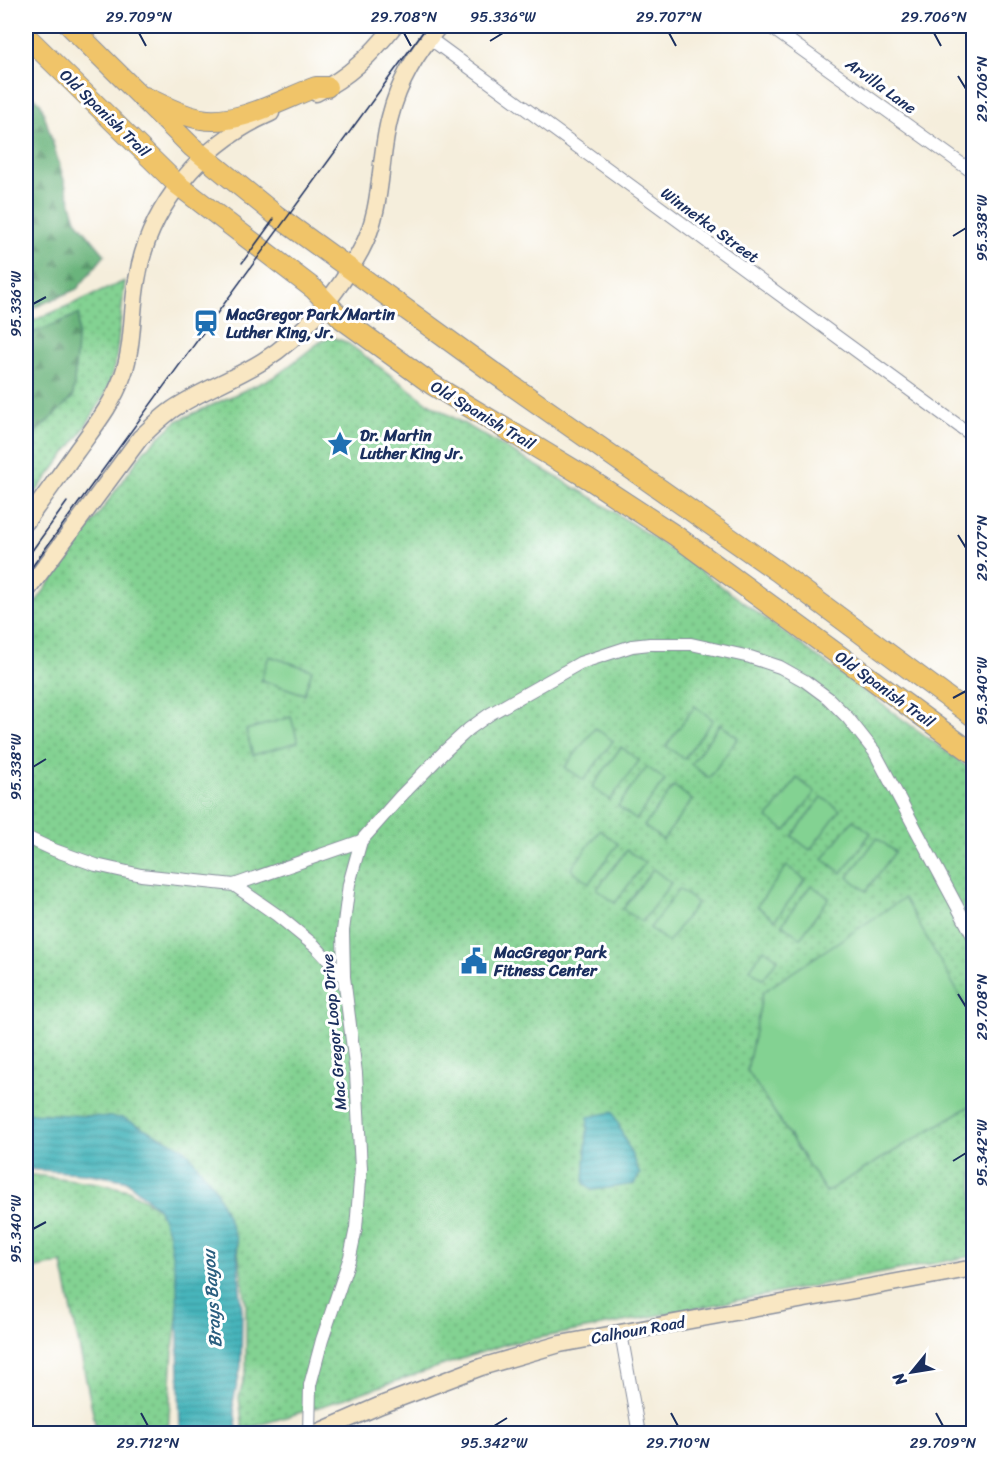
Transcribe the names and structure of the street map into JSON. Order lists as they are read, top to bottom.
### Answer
{
  "streets": {
    "main road": ["Old Spanish Trail", "Calhoun Road"],
    "street": ["Arvilla Lane", "Winnetka Street", "Mac Gregor Loop Drive"]
  },
  "water": ["Brays Bayou"],
  "places": {
    "station": ["MacGregor Park/Martin Luther King, Jr."],
    "place": ["Dr. Martin Luther King Jr."],
    "public building": ["MacGregor Park Fitness Center"]
  },
  "north": "bottom left",
  "coordinates": [
    "29.709°N",
    "29.708°N",
    "95.336°W",
    "29.707°N",
    "29.706°N",
    "95.338°W",
    "95.340°W",
    "95.342°W",
    "29.712°N",
    "29.710°N"
  ]
}
